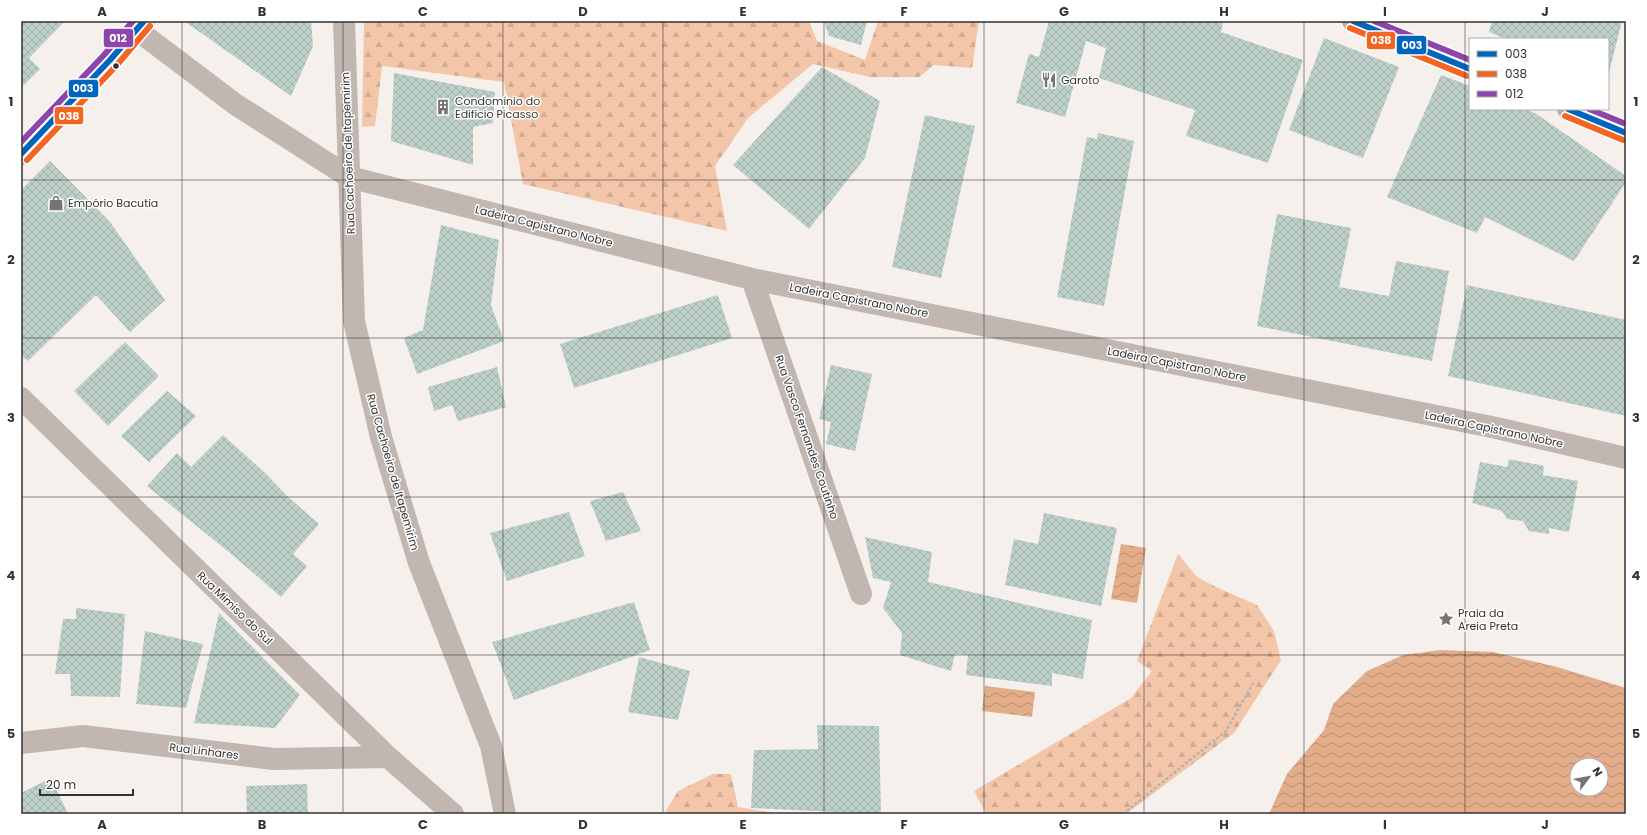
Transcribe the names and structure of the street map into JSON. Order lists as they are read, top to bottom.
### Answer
{
  "streets": {
    "street": [
      "Rua Cachoeiro de Itapemirim",
      "Ladeira Capistrano Nobre",
      "Rua Vasco Fernandes Coutinho",
      "Rua Mimiso do Sul",
      "Rua Linhares"
    ]
  },
  "crossings": [
    ["Rua Cachoeiro de Itapemirim", "Ladeira Capistrano Nobre"],
    ["Ladeira Capistrano Nobre", "Rua Vasco Fernandes Coutinho"],
    ["Rua Mimiso do Sul", "Rua Linhares"]
  ],
  "places": {
    "restaurant": ["Garoto"],
    "building": ["Condomínio do Edifício Picasso"],
    "shop": ["Empório Bacutia"],
    "place": ["Praia da Areia Preta"]
  },
  "lines": ["transit line 003", "transit line 012", "transit line 038"],
  "legend": ["003", "038", "012"],
  "scale_bar": "20 m",
  "north": "top right",
  "grid": {
    "columns": [
      "A",
      "B",
      "C",
      "D",
      "E",
      "F",
      "G",
      "H",
      "I",
      "J"
    ],
    "rows": [
      "1",
      "2",
      "3",
      "4",
      "5"
    ]
  }
}
